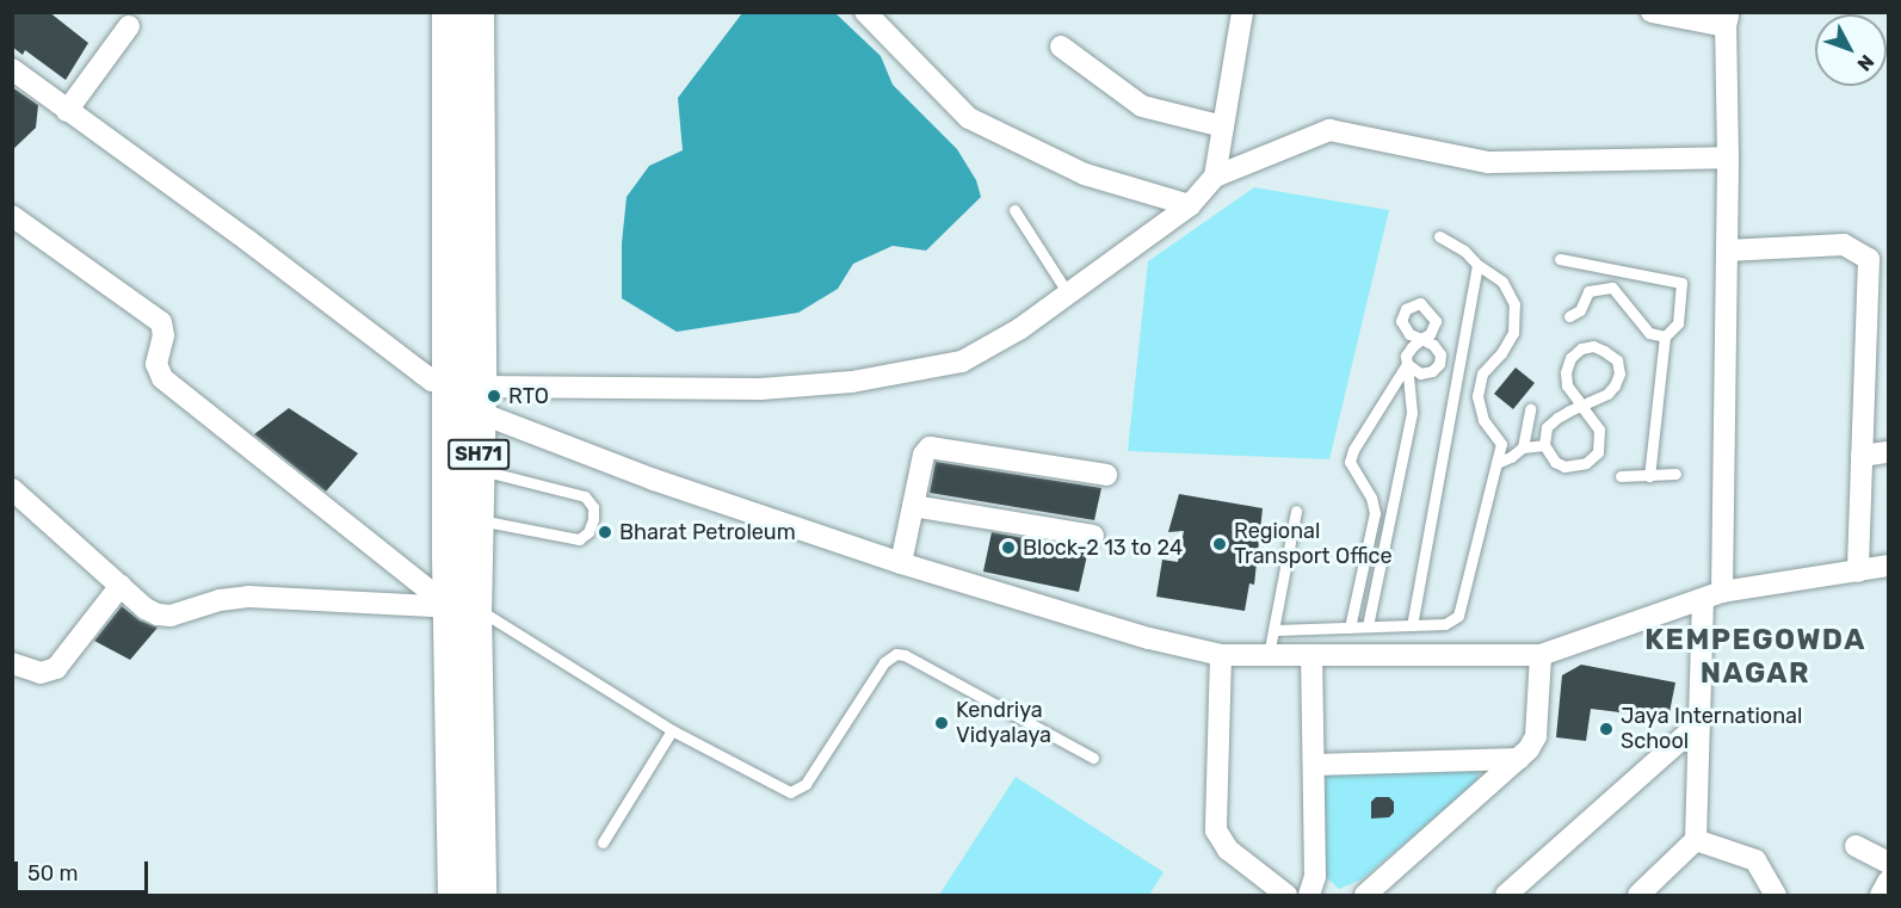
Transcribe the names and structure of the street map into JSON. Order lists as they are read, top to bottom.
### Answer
{
  "streets": {
    "main road": ["SH71"]
  },
  "districts": ["KEMPEGOWDA NAGAR"],
  "places": [
    "RTO",
    "Bharat Petroleum",
    "Regional Transport Office",
    "Block-2 13 to 24",
    "Kendriya Vidyalaya",
    "Jaya International School"
  ],
  "scale_bar": "50 m",
  "north": "bottom right"
}
